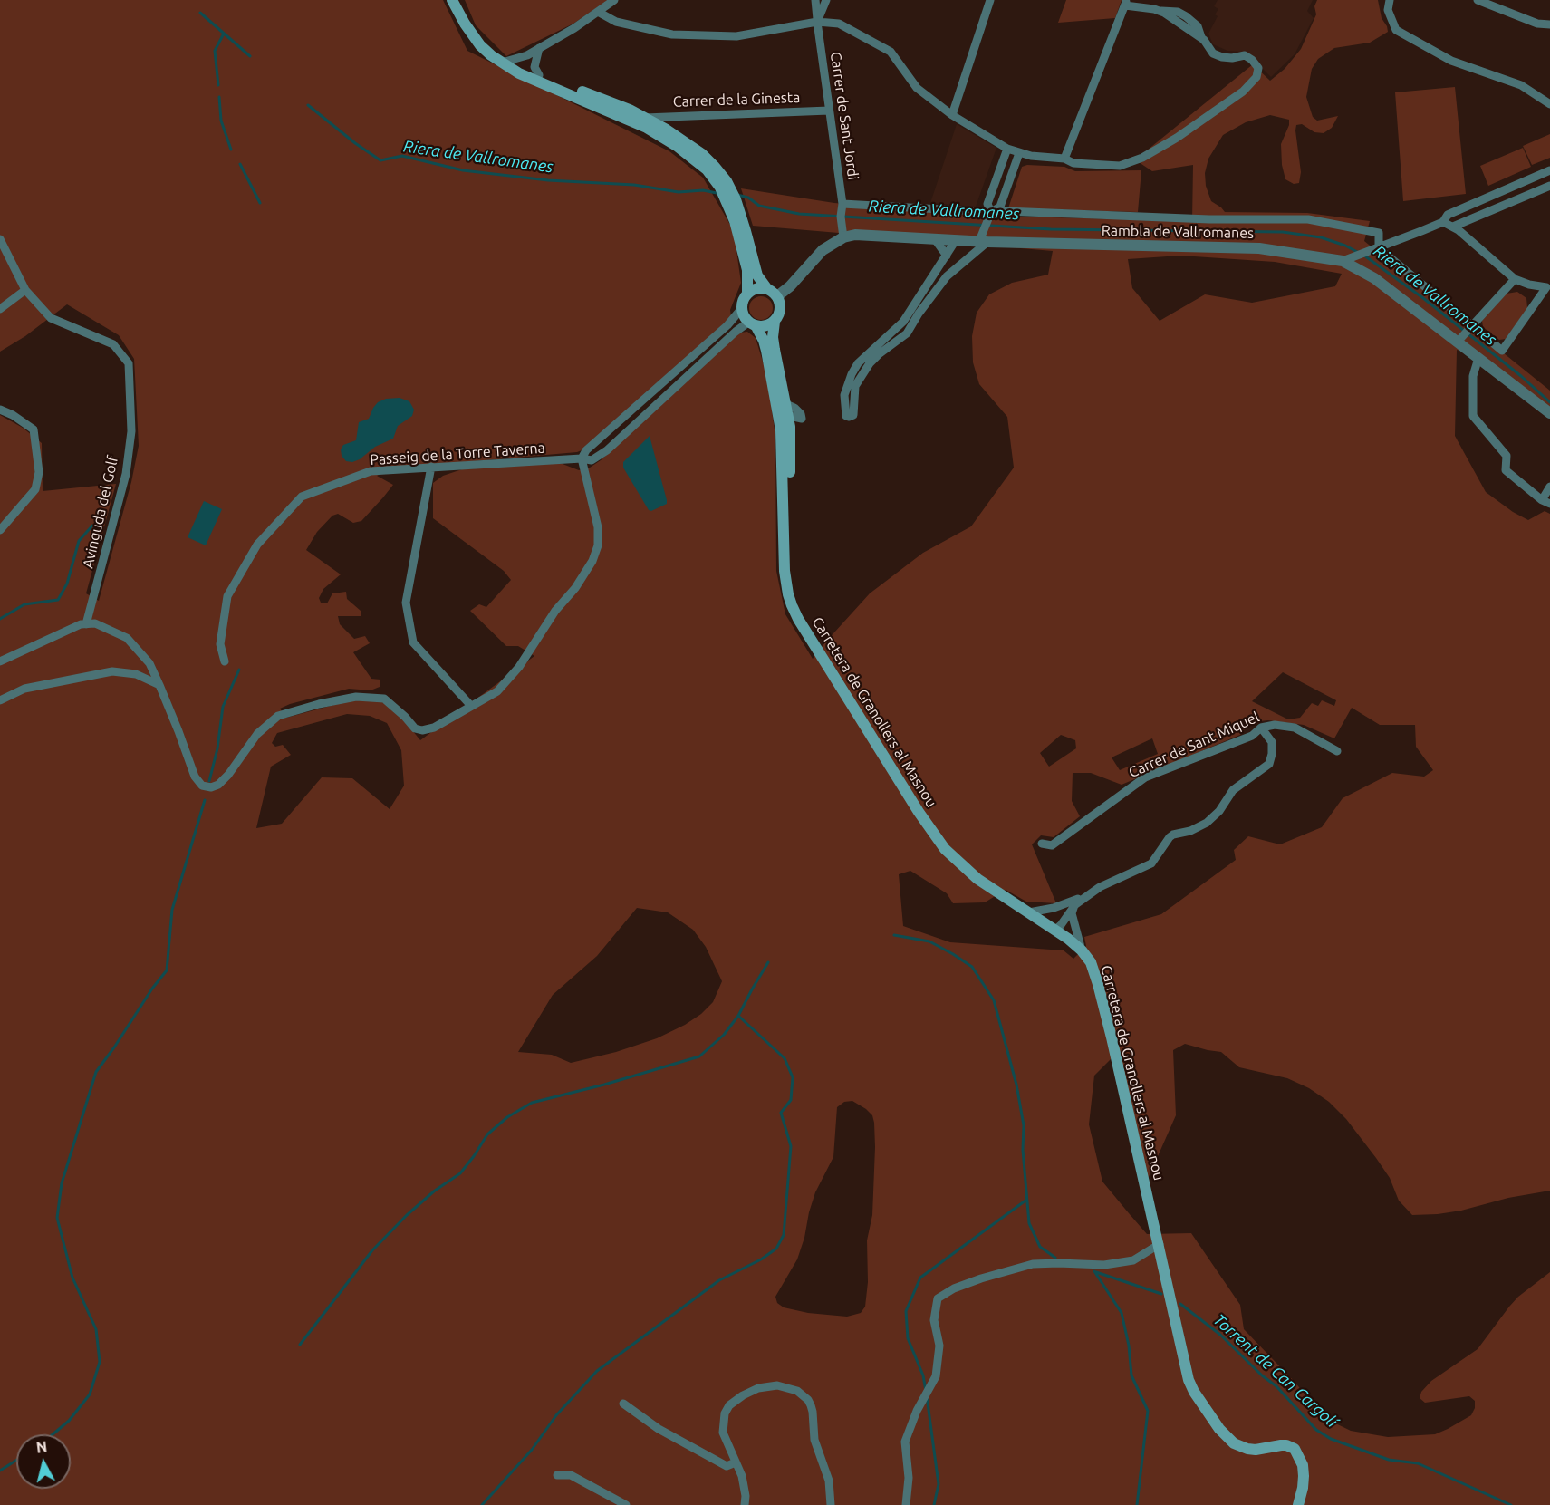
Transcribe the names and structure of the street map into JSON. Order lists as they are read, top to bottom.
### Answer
{
  "streets": {
    "main road": ["Carretera de Granollers al Masnou"],
    "street": [
      "Carrer de la Ginesta",
      "Carrer de Sant Jordi",
      "Rambla de Vallromanes",
      "Passeig de la Torre Taverna",
      "Avinguda del Golf",
      "Carrer de Sant Miquel"
    ]
  },
  "crossings": [
    ["Carrer de la Ginesta", "Carrer de Sant Jordi"],
    ["Carrer de Sant Jordi", "Rambla de Vallromanes"],
    ["Rambla de Vallromanes", "Passeig de la Torre Taverna"],
    ["Rambla de Vallromanes", "Carretera de Granollers al Masnou"],
    ["Passeig de la Torre Taverna", "Carretera de Granollers al Masnou"]
  ],
  "water": ["Riera de Vallromanes", "Torrent de Can Cargolí"],
  "north": "top"
}
